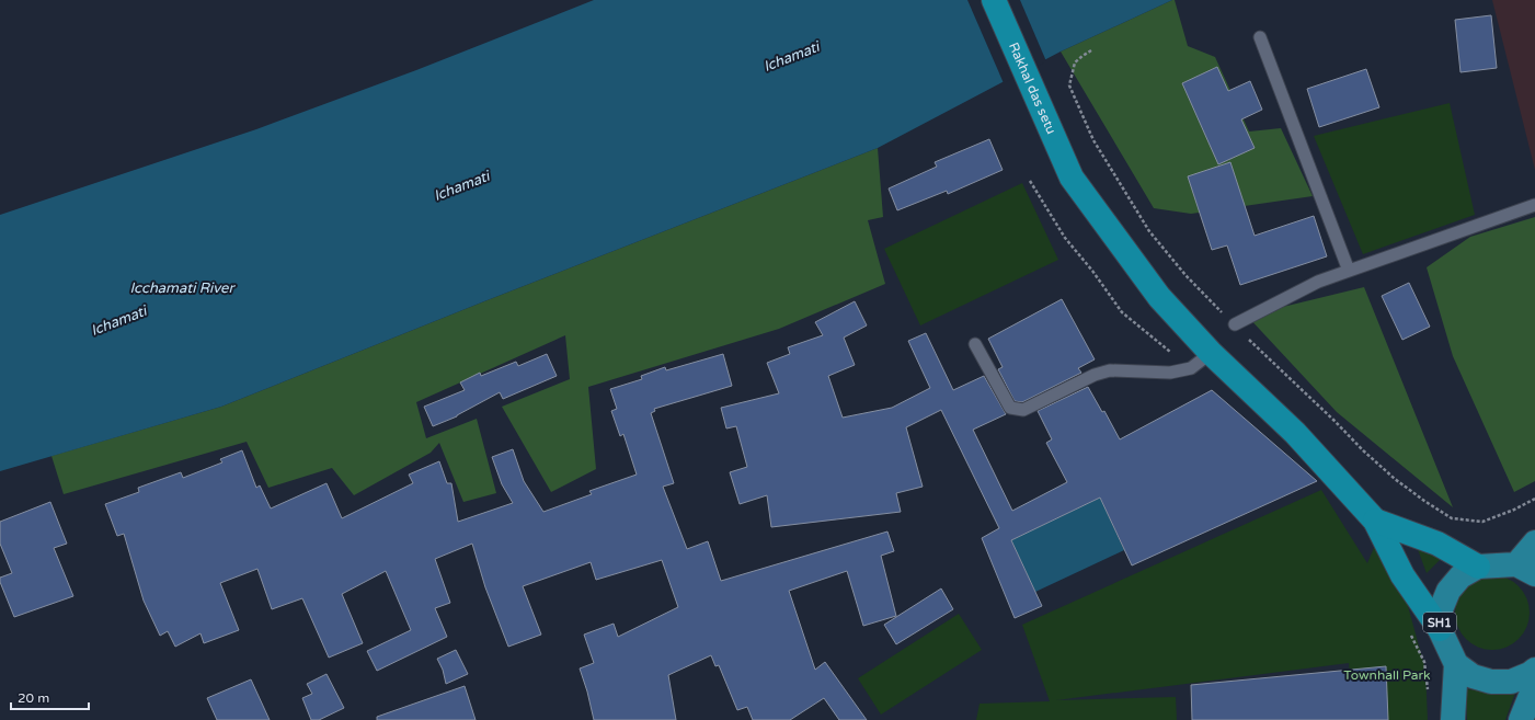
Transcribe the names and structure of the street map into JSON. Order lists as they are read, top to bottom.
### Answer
{
  "streets": {
    "highway": ["Rakhal das setu"],
    "main road": ["SH1"]
  },
  "water": ["Ichamati", "Icchamati River"],
  "parks": ["Townhall Park"],
  "scale_bar": "20 m"
}
